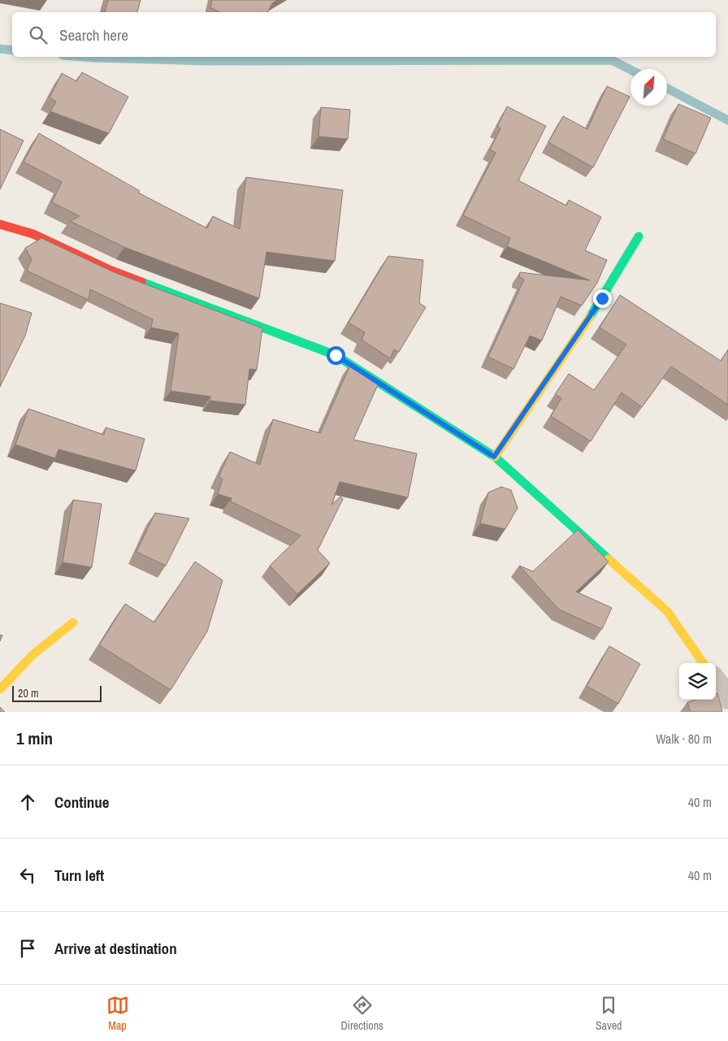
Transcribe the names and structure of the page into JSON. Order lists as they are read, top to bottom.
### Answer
{
  "scale_bar": "20 m",
  "north": "top right",
  "page": {
    "search": "Search here",
    "scale": "20 m",
    "heading": ["1 min", "Walk · 80 m"],
    "list": [
      ["Continue", "40 m"],
      ["Turn left", "40 m"],
      "Arrive at destination"
    ],
    "nav": ["Map", "Directions", "Saved"]
  }
}
